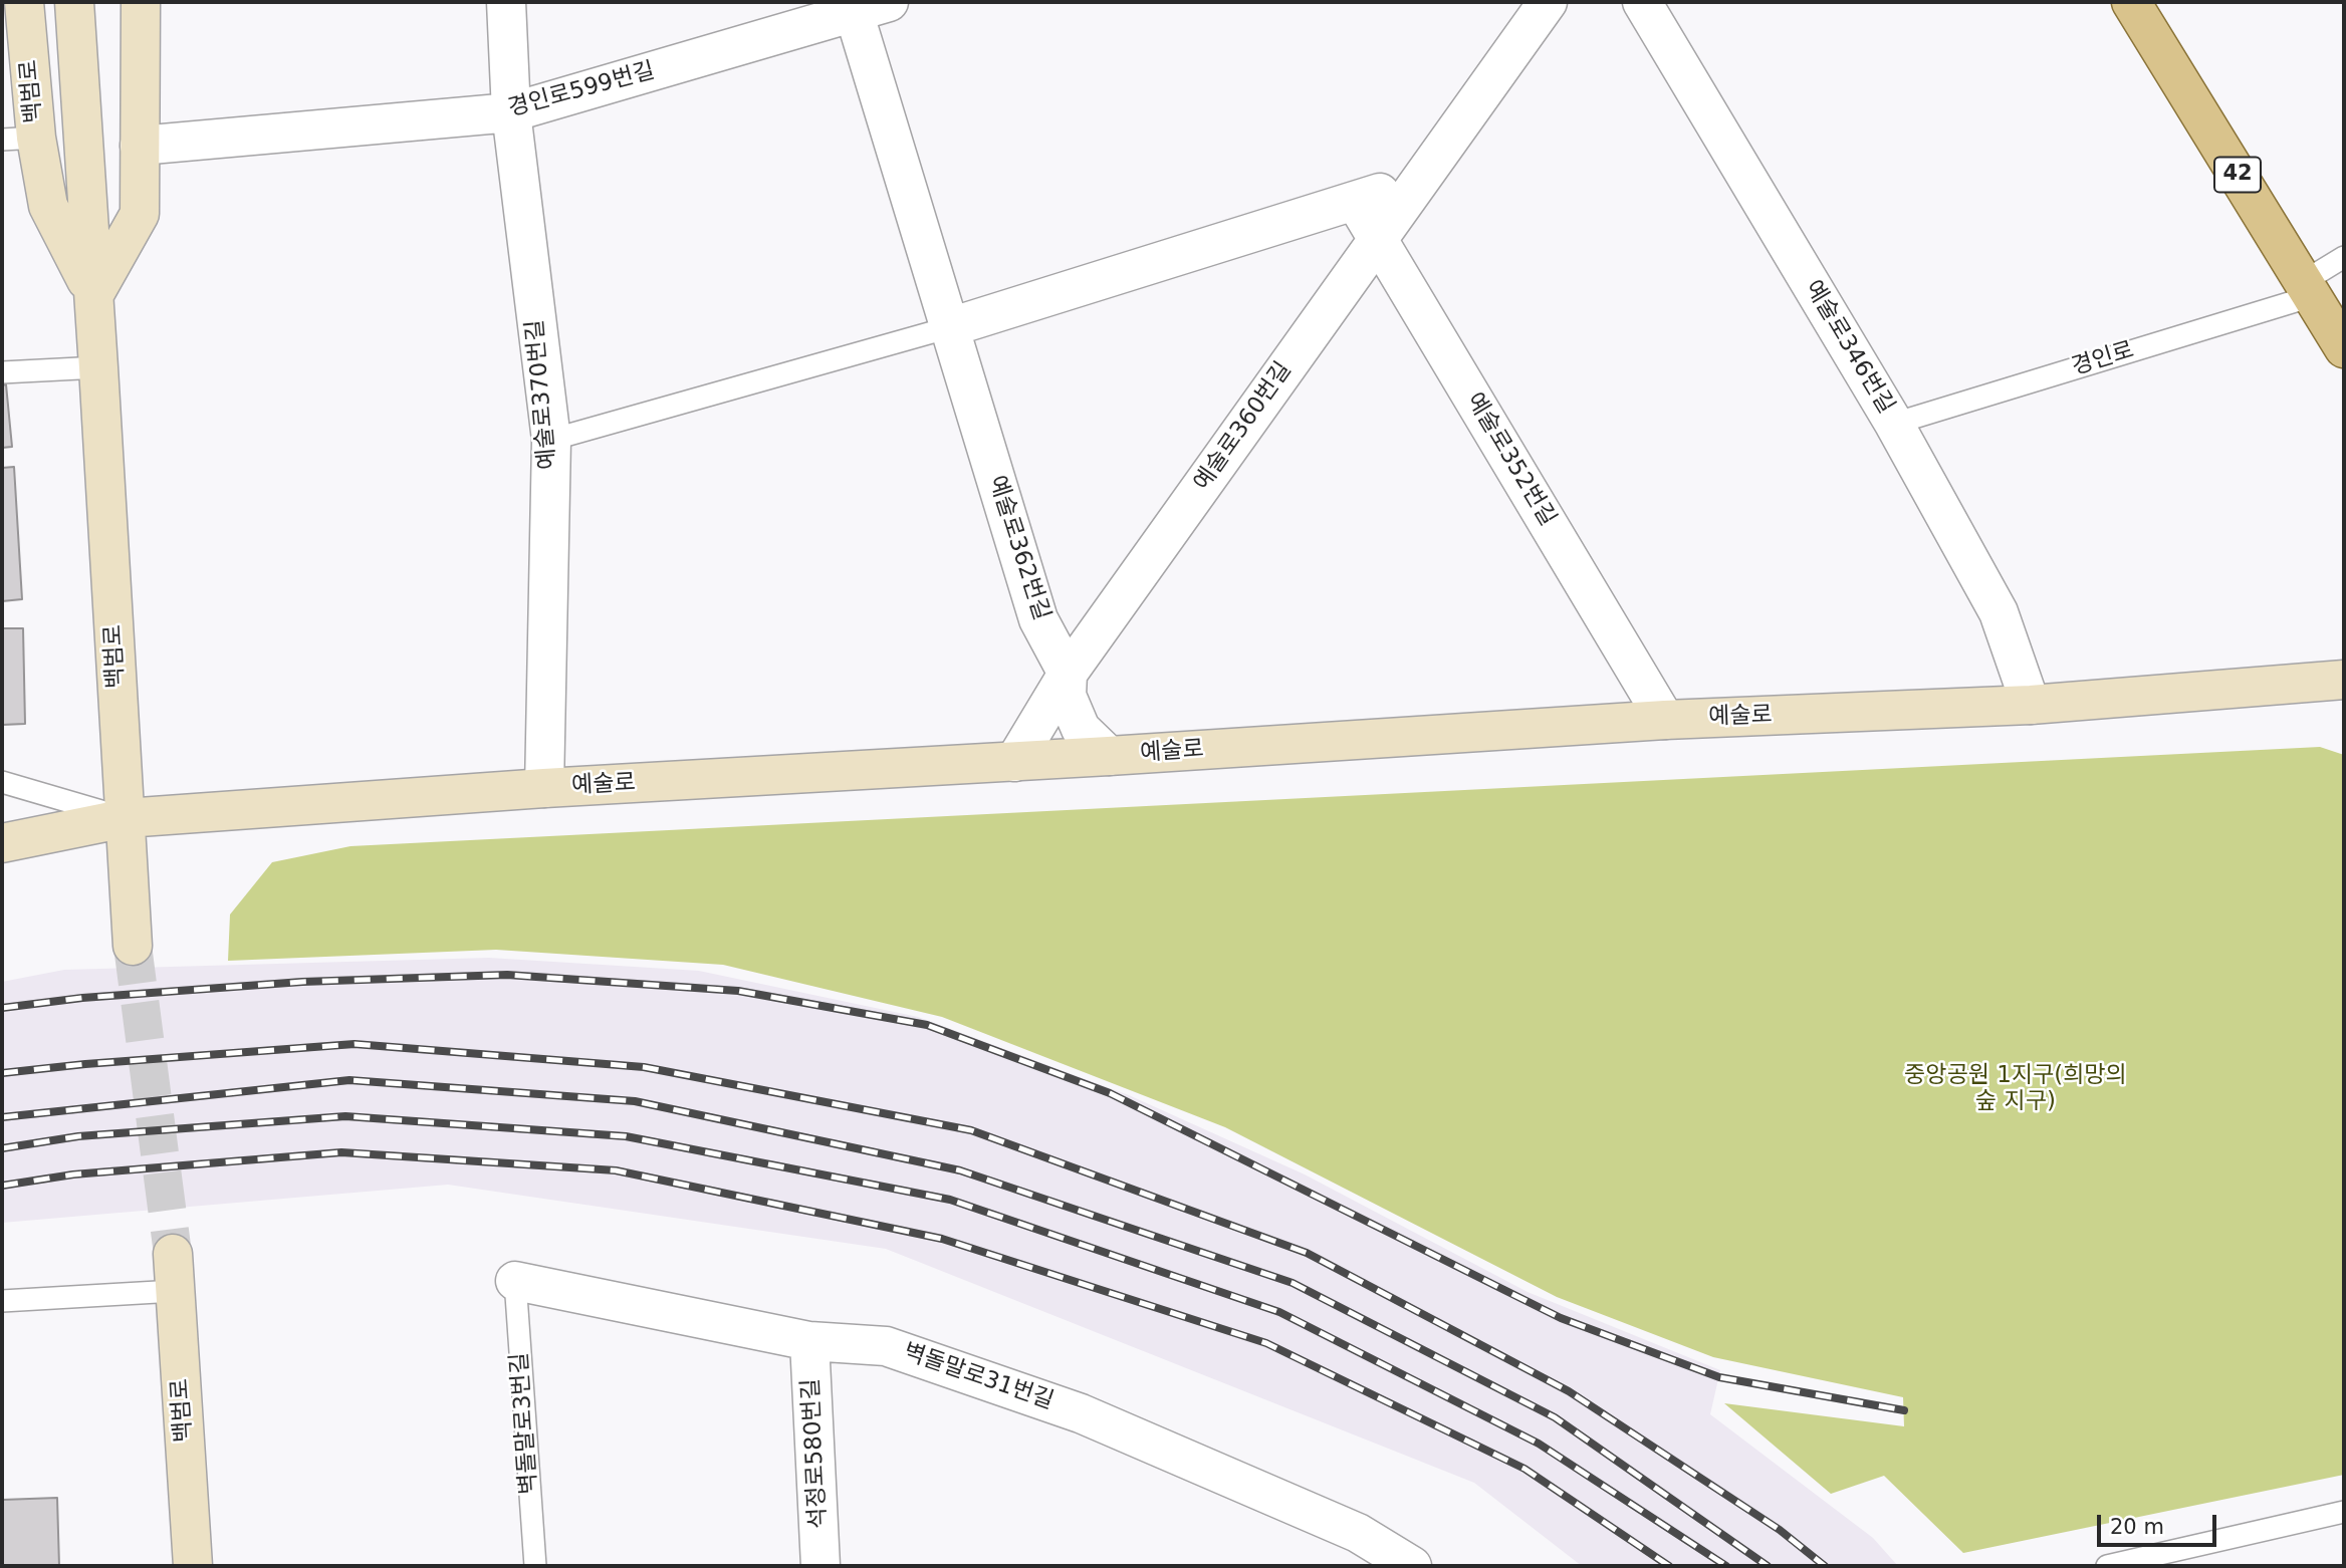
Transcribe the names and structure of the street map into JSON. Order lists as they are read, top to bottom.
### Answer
{
  "streets": {
    "main road": ["42"],
    "street": [
      "경인로599번길",
      "백범로",
      "예술로346번길",
      "예술로370번길",
      "예술로360번길",
      "예술로352번길",
      "예술로362번길",
      "예술로",
      "벽돌말로31번길",
      "석정로580번길"
    ],
    "lane": ["경인로", "벽돌말로3번길"]
  },
  "crossings": [
    ["경인로599번길", "예술로370번길"],
    ["경인로599번길", "예술로362번길"],
    ["백범로", "예술로"],
    ["42", "경인로"],
    ["예술로346번길", "경인로"],
    ["예술로346번길", "예술로"],
    ["예술로370번길", "예술로"],
    ["예술로360번길", "예술로352번길"],
    ["예술로360번길", "예술로362번길"],
    ["예술로360번길", "예술로"],
    ["예술로352번길", "예술로"],
    ["예술로362번길", "예술로"],
    ["벽돌말로31번길", "벽돌말로3번길"],
    ["벽돌말로31번길", "석정로580번길"]
  ],
  "parks": ["중앙공원 1지구(희망의 숲 지구)"],
  "scale_bar": "20 m"
}
